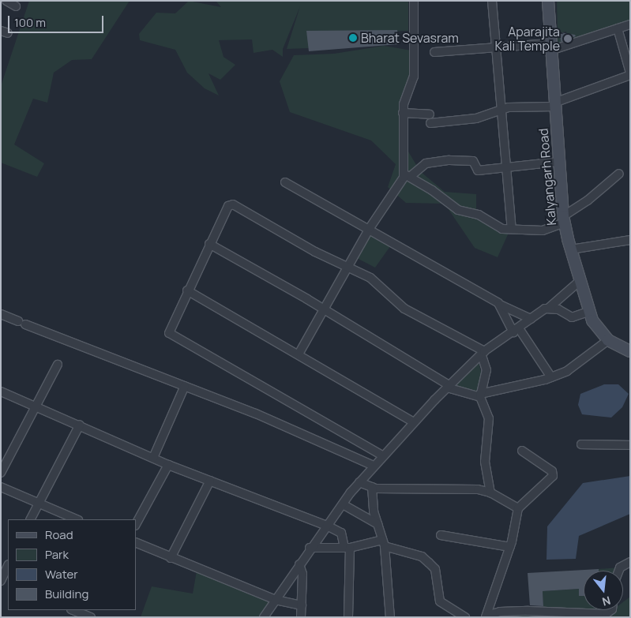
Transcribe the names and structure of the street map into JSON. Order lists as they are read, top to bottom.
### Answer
{
  "streets": {
    "main road": ["Kalyangarh Road"]
  },
  "places": ["Bharat Sevasram", "Aparajita Kali Temple"],
  "legend": [
    "Road",
    "Park",
    "Water",
    "Building"
  ],
  "scale_bar": "100 m",
  "north": "bottom"
}
